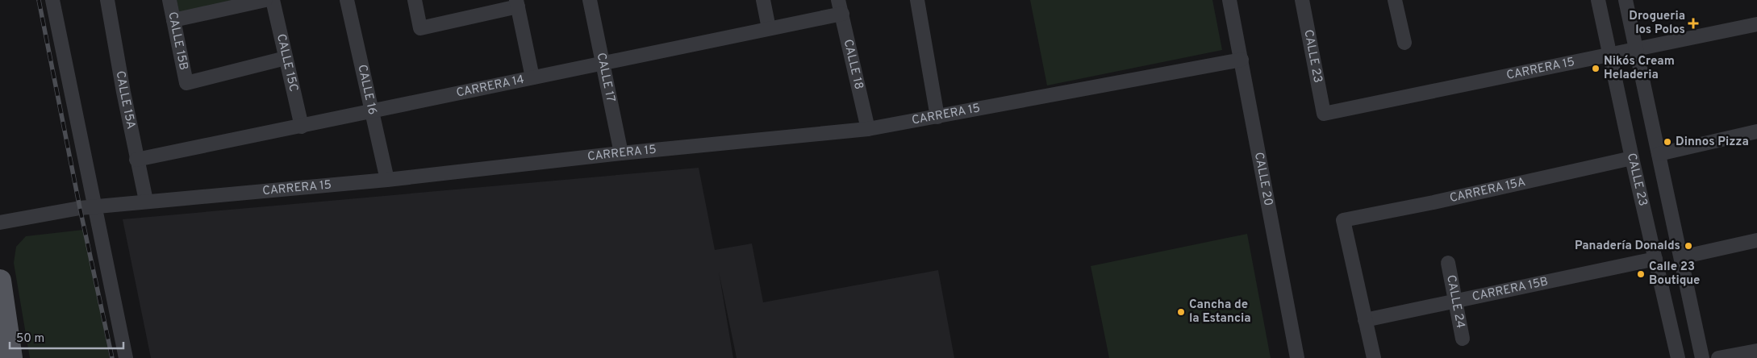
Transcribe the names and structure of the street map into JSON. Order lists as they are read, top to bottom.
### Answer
{
  "streets": {
    "street": [
      "CALLE 15B",
      "CALLE 23",
      "CALLE 15C",
      "CALLE 18",
      "CARRERA 15",
      "CALLE 17",
      "CARRERA 14",
      "CALLE 16",
      "CALLE 15A",
      "CALLE 20",
      "CARRERA 15A",
      "CARRERA 15B",
      "CALLE 24"
    ]
  },
  "crossings": [
    ["CALLE 15B", "CALLE 15C"],
    ["CALLE 23", "CARRERA 15"],
    ["CALLE 23", "CARRERA 15A"],
    ["CALLE 23", "CARRERA 15B"],
    ["CALLE 15C", "CARRERA 14"],
    ["CALLE 18", "CARRERA 15"],
    ["CALLE 18", "CARRERA 14"],
    ["CARRERA 15", "CALLE 17"],
    ["CARRERA 15", "CALLE 16"],
    ["CARRERA 15", "CALLE 15A"],
    ["CARRERA 15", "CALLE 20"],
    ["CALLE 17", "CARRERA 14"],
    ["CARRERA 14", "CALLE 16"],
    ["CARRERA 14", "CALLE 15A"],
    ["CARRERA 15A", "CARRERA 15B"],
    ["CARRERA 15B", "CALLE 24"]
  ],
  "places": {
    "health": ["Drogueria los Polos"],
    "other": [
      "Niko´s Cream Heladeria",
      "Dinnos Pizza",
      "Panadería Donalds",
      "Calle 23 Boutique",
      "Cancha de la Estancia"
    ]
  },
  "scale_bar": "50 m"
}
